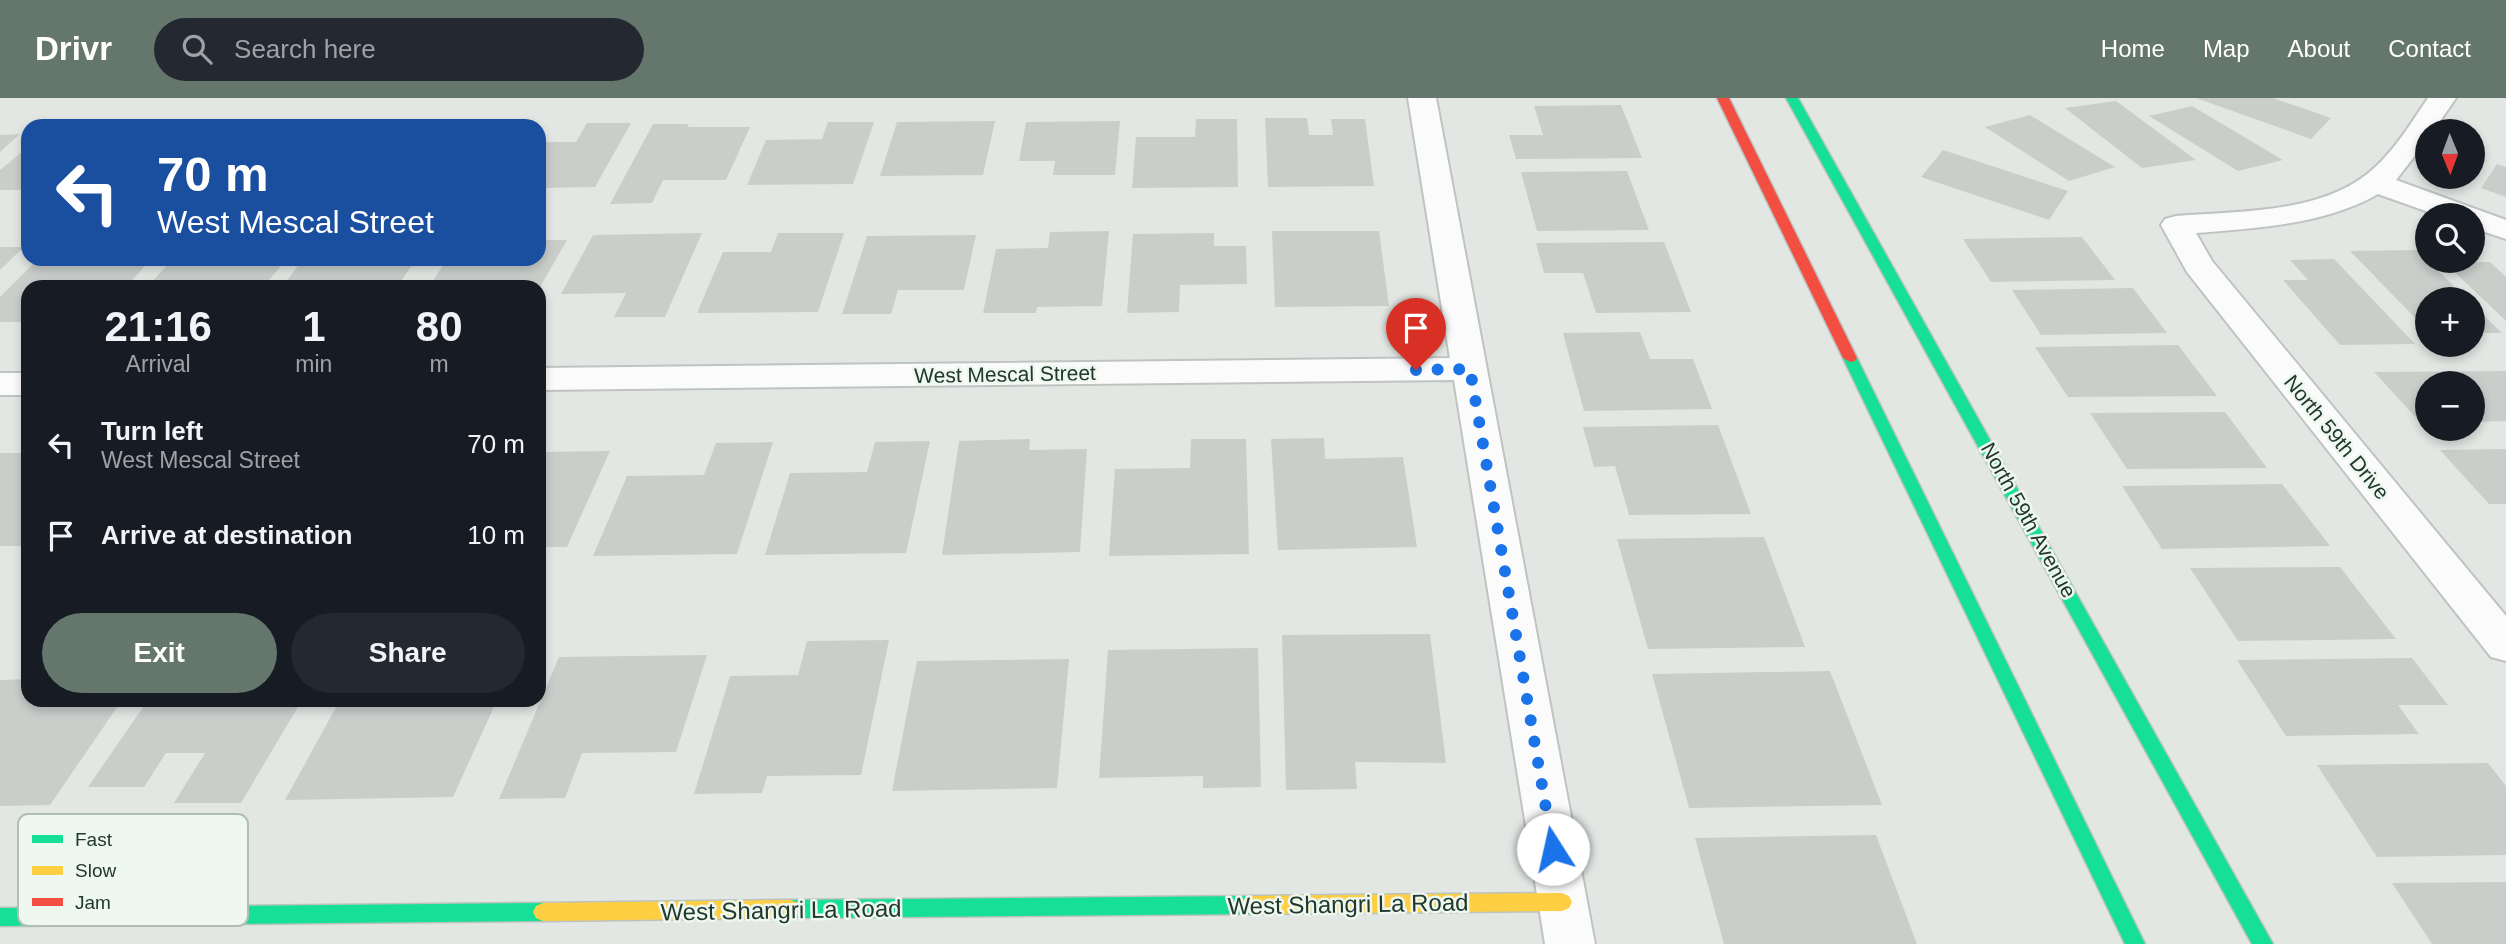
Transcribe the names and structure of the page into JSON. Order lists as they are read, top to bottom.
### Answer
{
  "streets": {
    "main road": ["North 59th Avenue", "West Shangri La Road"],
    "street": ["West Mescal Street", "North 59th Drive"]
  },
  "legend": ["Fast", "Slow", "Jam"],
  "north": "bottom",
  "page": {
    "header": "Drivr",
    "search": "Search here",
    "nav": [
      "Home",
      "Map",
      "About",
      "Contact"
    ],
    "map_buttons": ["+", "−"],
    "turn": ["70 m", "West Mescal Street"],
    "eta": [
      "21:16",
      "Arrival",
      "1",
      "min",
      "80",
      "m"
    ],
    "list": [
      {
        "name": "Turn left",
        "note": "West Mescal Street",
        "value": "70 m"
      },
      {
        "name": "Arrive at destination",
        "value": "10 m"
      }
    ],
    "buttons": ["Exit", "Share"]
  }
}
